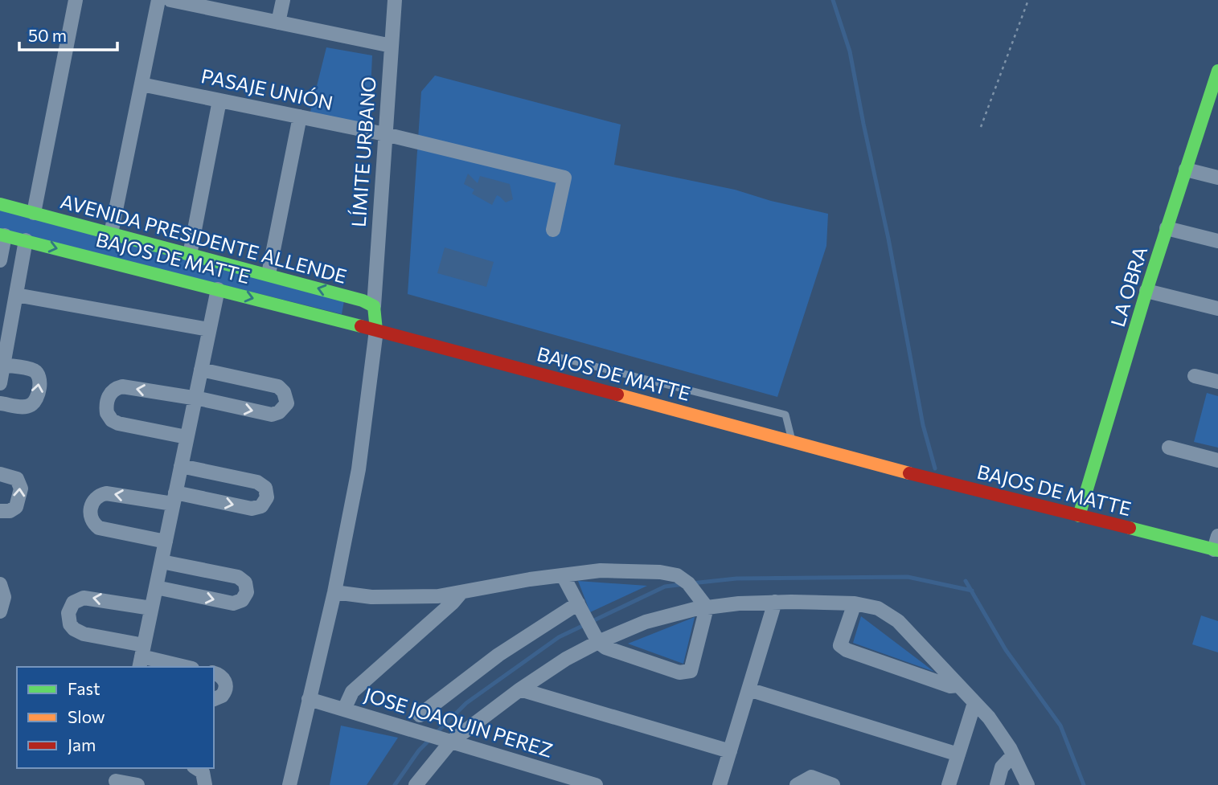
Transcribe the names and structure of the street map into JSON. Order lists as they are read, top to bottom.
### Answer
{
  "streets": {
    "main road": ["AVENIDA PRESIDENTE ALLENDE", "BAJOS DE MATTE", "LA OBRA"],
    "street": ["PASAJE UNIÓN", "LÍMITE URBANO", "JOSE JOAQUIN PEREZ"]
  },
  "crossings": [
    ["PASAJE UNIÓN", "LÍMITE URBANO"],
    ["LÍMITE URBANO", "AVENIDA PRESIDENTE ALLENDE"],
    ["BAJOS DE MATTE", "LA OBRA"]
  ],
  "legend": ["Fast", "Slow", "Jam"],
  "scale_bar": "50 m"
}
